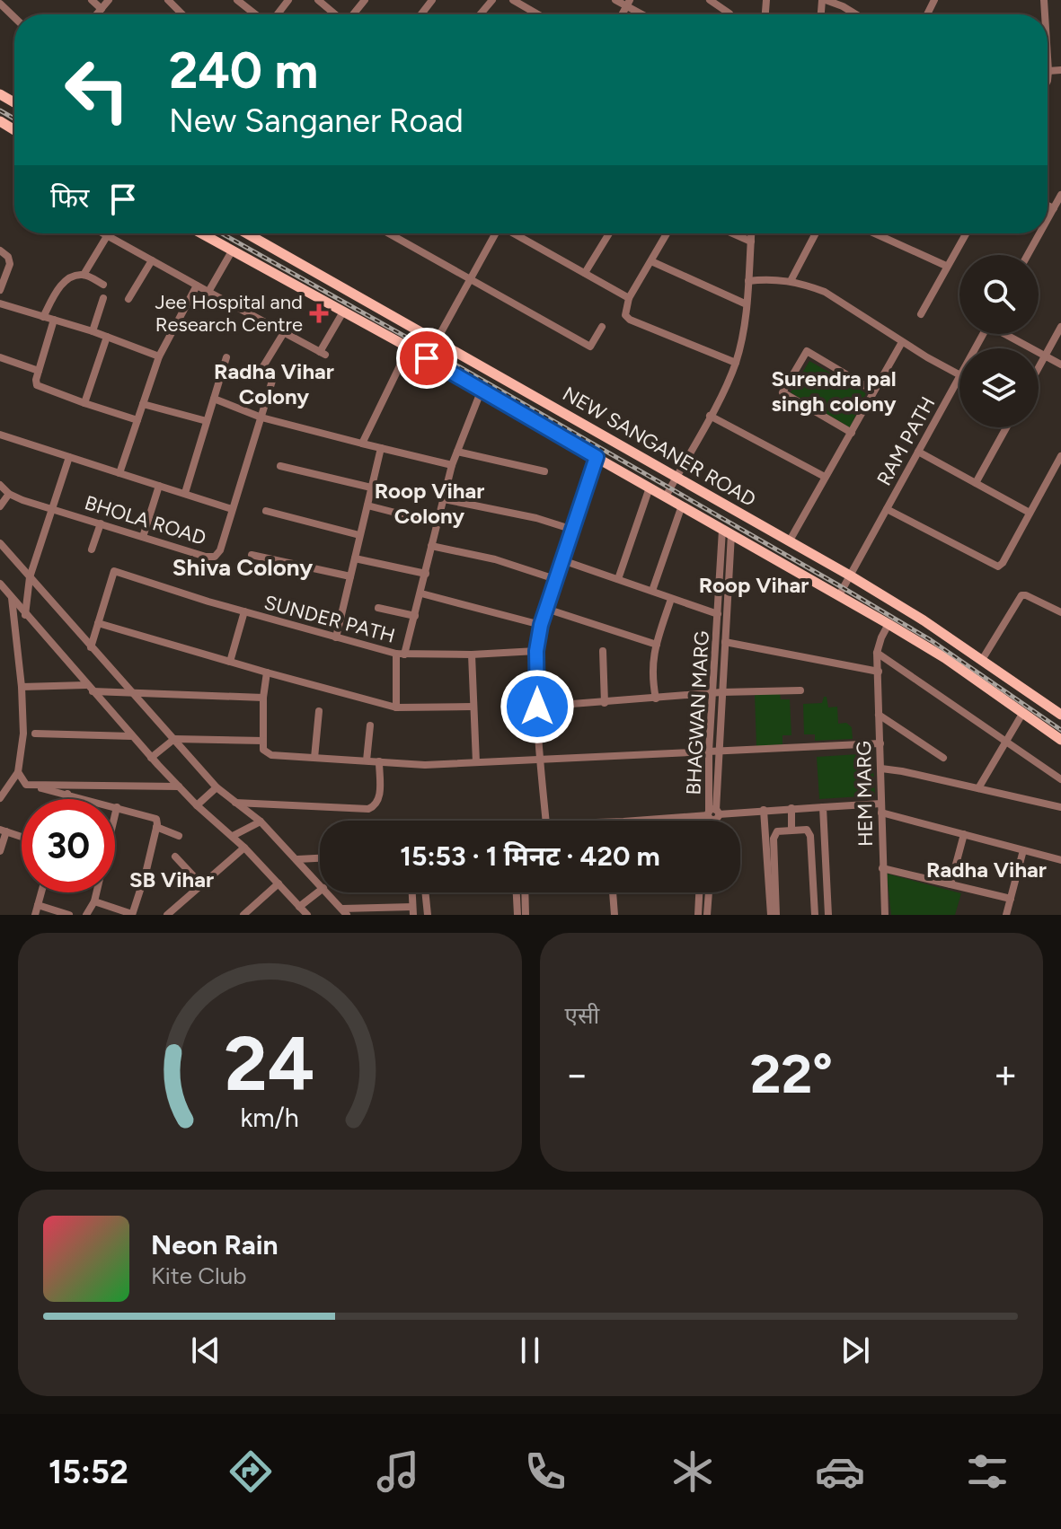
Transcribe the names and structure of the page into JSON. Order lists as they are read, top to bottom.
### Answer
{
  "streets": {
    "main road": ["NEW SANGANER ROAD"],
    "street": [
      "RAM PATH",
      "BHOLA ROAD",
      "SUNDER PATH",
      "BHAGWAN MARG",
      "HEM MARG"
    ]
  },
  "crossings": [
    ["RAM PATH", "NEW SANGANER ROAD"],
    ["NEW SANGANER ROAD", "BHAGWAN MARG"],
    ["NEW SANGANER ROAD", "HEM MARG"]
  ],
  "districts": [
    "Radha Vihar Colony",
    "Surendra pal singh colony",
    "Roop Vihar Colony",
    "Shiva Colony",
    "Roop Vihar",
    "Radha Vihar",
    "SB Vihar"
  ],
  "places": {
    "health": ["Jee Hospital and Research Centre"]
  },
  "page": {
    "turn": ["240 m", "New Sanganer Road"],
    "then": "फिर",
    "limit": "30",
    "trip": "15:53 · 1 मिनट · 420 m",
    "tile": "एसी",
    "heat": ["−", "22°", "+"],
    "song": ["Neon Rain", "Kite Club"],
    "tabs": "15:52",
    "gauge": ["24", "km/h"]
  }
}
